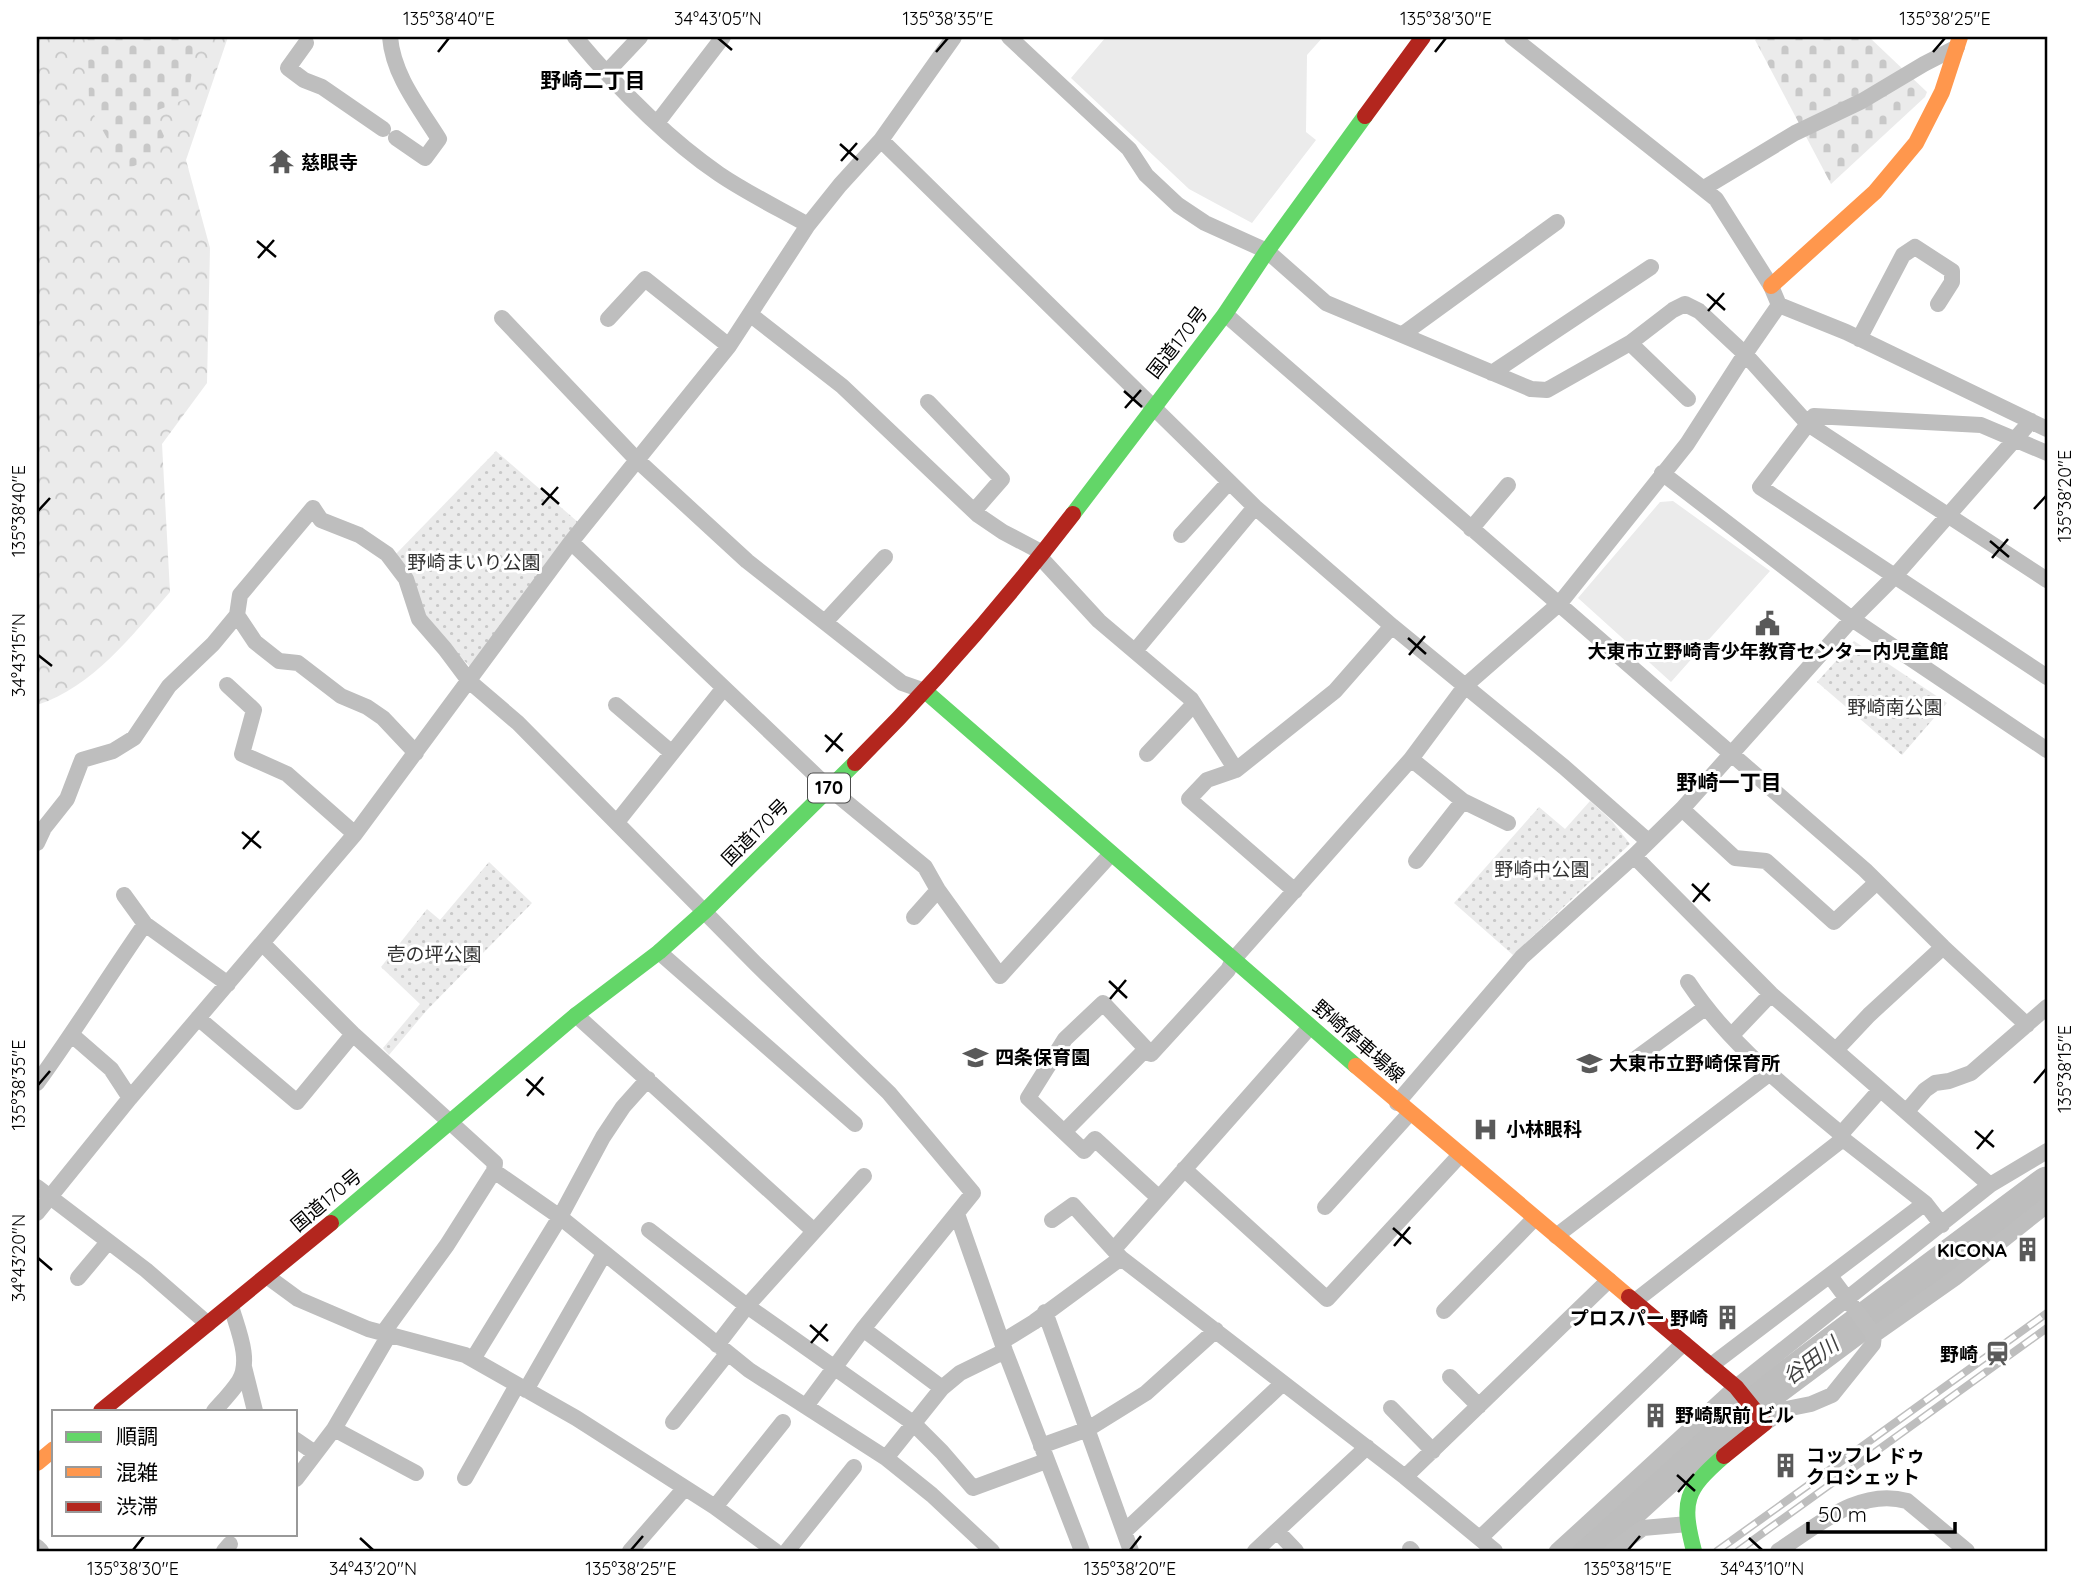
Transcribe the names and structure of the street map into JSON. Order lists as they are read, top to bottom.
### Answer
{
  "streets": {
    "main road": ["国道170号", "170", "野崎停車場線"]
  },
  "crossings": [
    ["国道170号", "野崎停車場線"]
  ],
  "districts": ["野崎二丁目", "野崎一丁目"],
  "water": ["谷田川"],
  "parks": [
    "野崎まいり公園",
    "野崎南公園",
    "野崎中公園",
    "壱の坪公園"
  ],
  "places": {
    "temple": ["慈眼寺"],
    "public building": ["大東市立野崎青少年教育センター内児童館"],
    "school or university": ["四条保育園", "大東市立野崎保育所"],
    "hospital": ["小林眼科"],
    "building": [
      "KICONA",
      "プロスパー 野崎",
      "野崎駅前 ビル",
      "コッフレ ドゥ クロシェット"
    ],
    "station": ["野崎"]
  },
  "legend": ["順調", "混雑", "渋滞"],
  "scale_bar": "50 m",
  "coordinates": [
    "135°38'40\"E",
    "34°43'05\"N",
    "135°38'35\"E",
    "135°38'30\"E",
    "135°38'25\"E",
    "135°38'20\"E",
    "34°43'15\"N",
    "135°38'15\"E",
    "34°43'20\"N",
    "34°43'10\"N"
  ]
}
